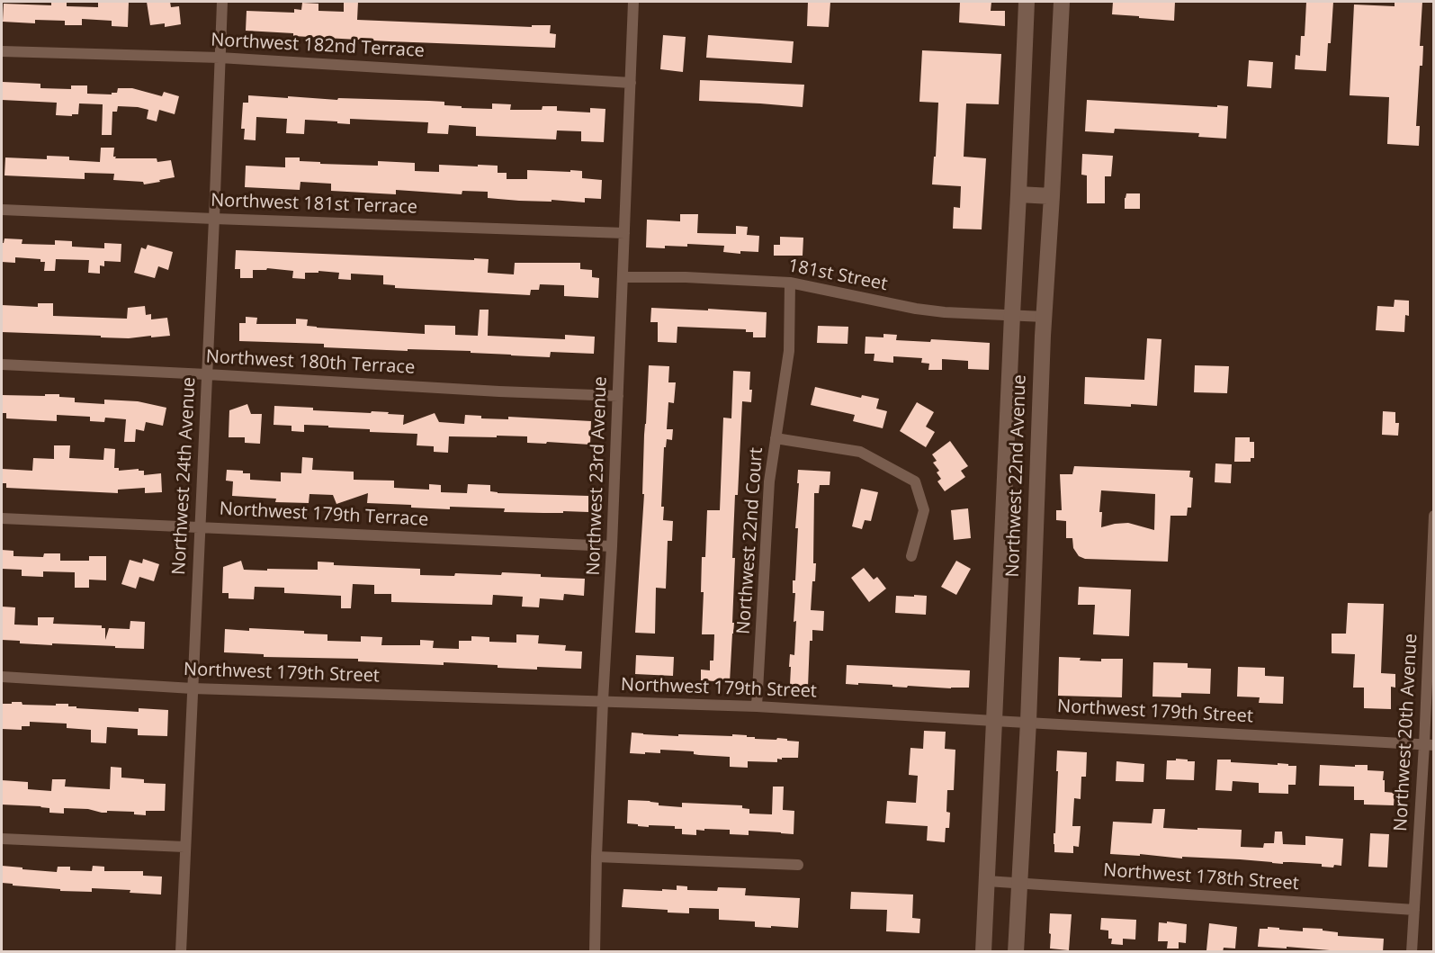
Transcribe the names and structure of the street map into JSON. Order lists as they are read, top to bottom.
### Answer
{
  "streets": {
    "main road": ["Northwest 22nd Avenue"],
    "street": [
      "Northwest 182nd Terrace",
      "Northwest 181st Terrace",
      "181st Street",
      "Northwest 180th Terrace",
      "Northwest 24th Avenue",
      "Northwest 23rd Avenue",
      "Northwest 179th Terrace",
      "Northwest 22nd Court",
      "Northwest 179th Street",
      "Northwest 20th Avenue",
      "Northwest 178th Street"
    ]
  },
  "crossings": [
    ["Northwest 182nd Terrace", "Northwest 24th Avenue"],
    ["Northwest 182nd Terrace", "Northwest 23rd Avenue"],
    ["Northwest 181st Terrace", "Northwest 24th Avenue"],
    ["Northwest 181st Terrace", "Northwest 23rd Avenue"],
    ["181st Street", "Northwest 23rd Avenue"],
    ["181st Street", "Northwest 22nd Avenue"],
    ["181st Street", "Northwest 22nd Court"],
    ["Northwest 180th Terrace", "Northwest 24th Avenue"],
    ["Northwest 180th Terrace", "Northwest 23rd Avenue"],
    ["Northwest 24th Avenue", "Northwest 179th Terrace"],
    ["Northwest 24th Avenue", "Northwest 179th Street"],
    ["Northwest 23rd Avenue", "Northwest 179th Terrace"],
    ["Northwest 23rd Avenue", "Northwest 179th Street"],
    ["Northwest 22nd Avenue", "Northwest 179th Street"],
    ["Northwest 22nd Avenue", "Northwest 178th Street"],
    ["Northwest 22nd Court", "Northwest 179th Street"],
    ["Northwest 179th Street", "Northwest 20th Avenue"],
    ["Northwest 20th Avenue", "Northwest 178th Street"]
  ]
}
